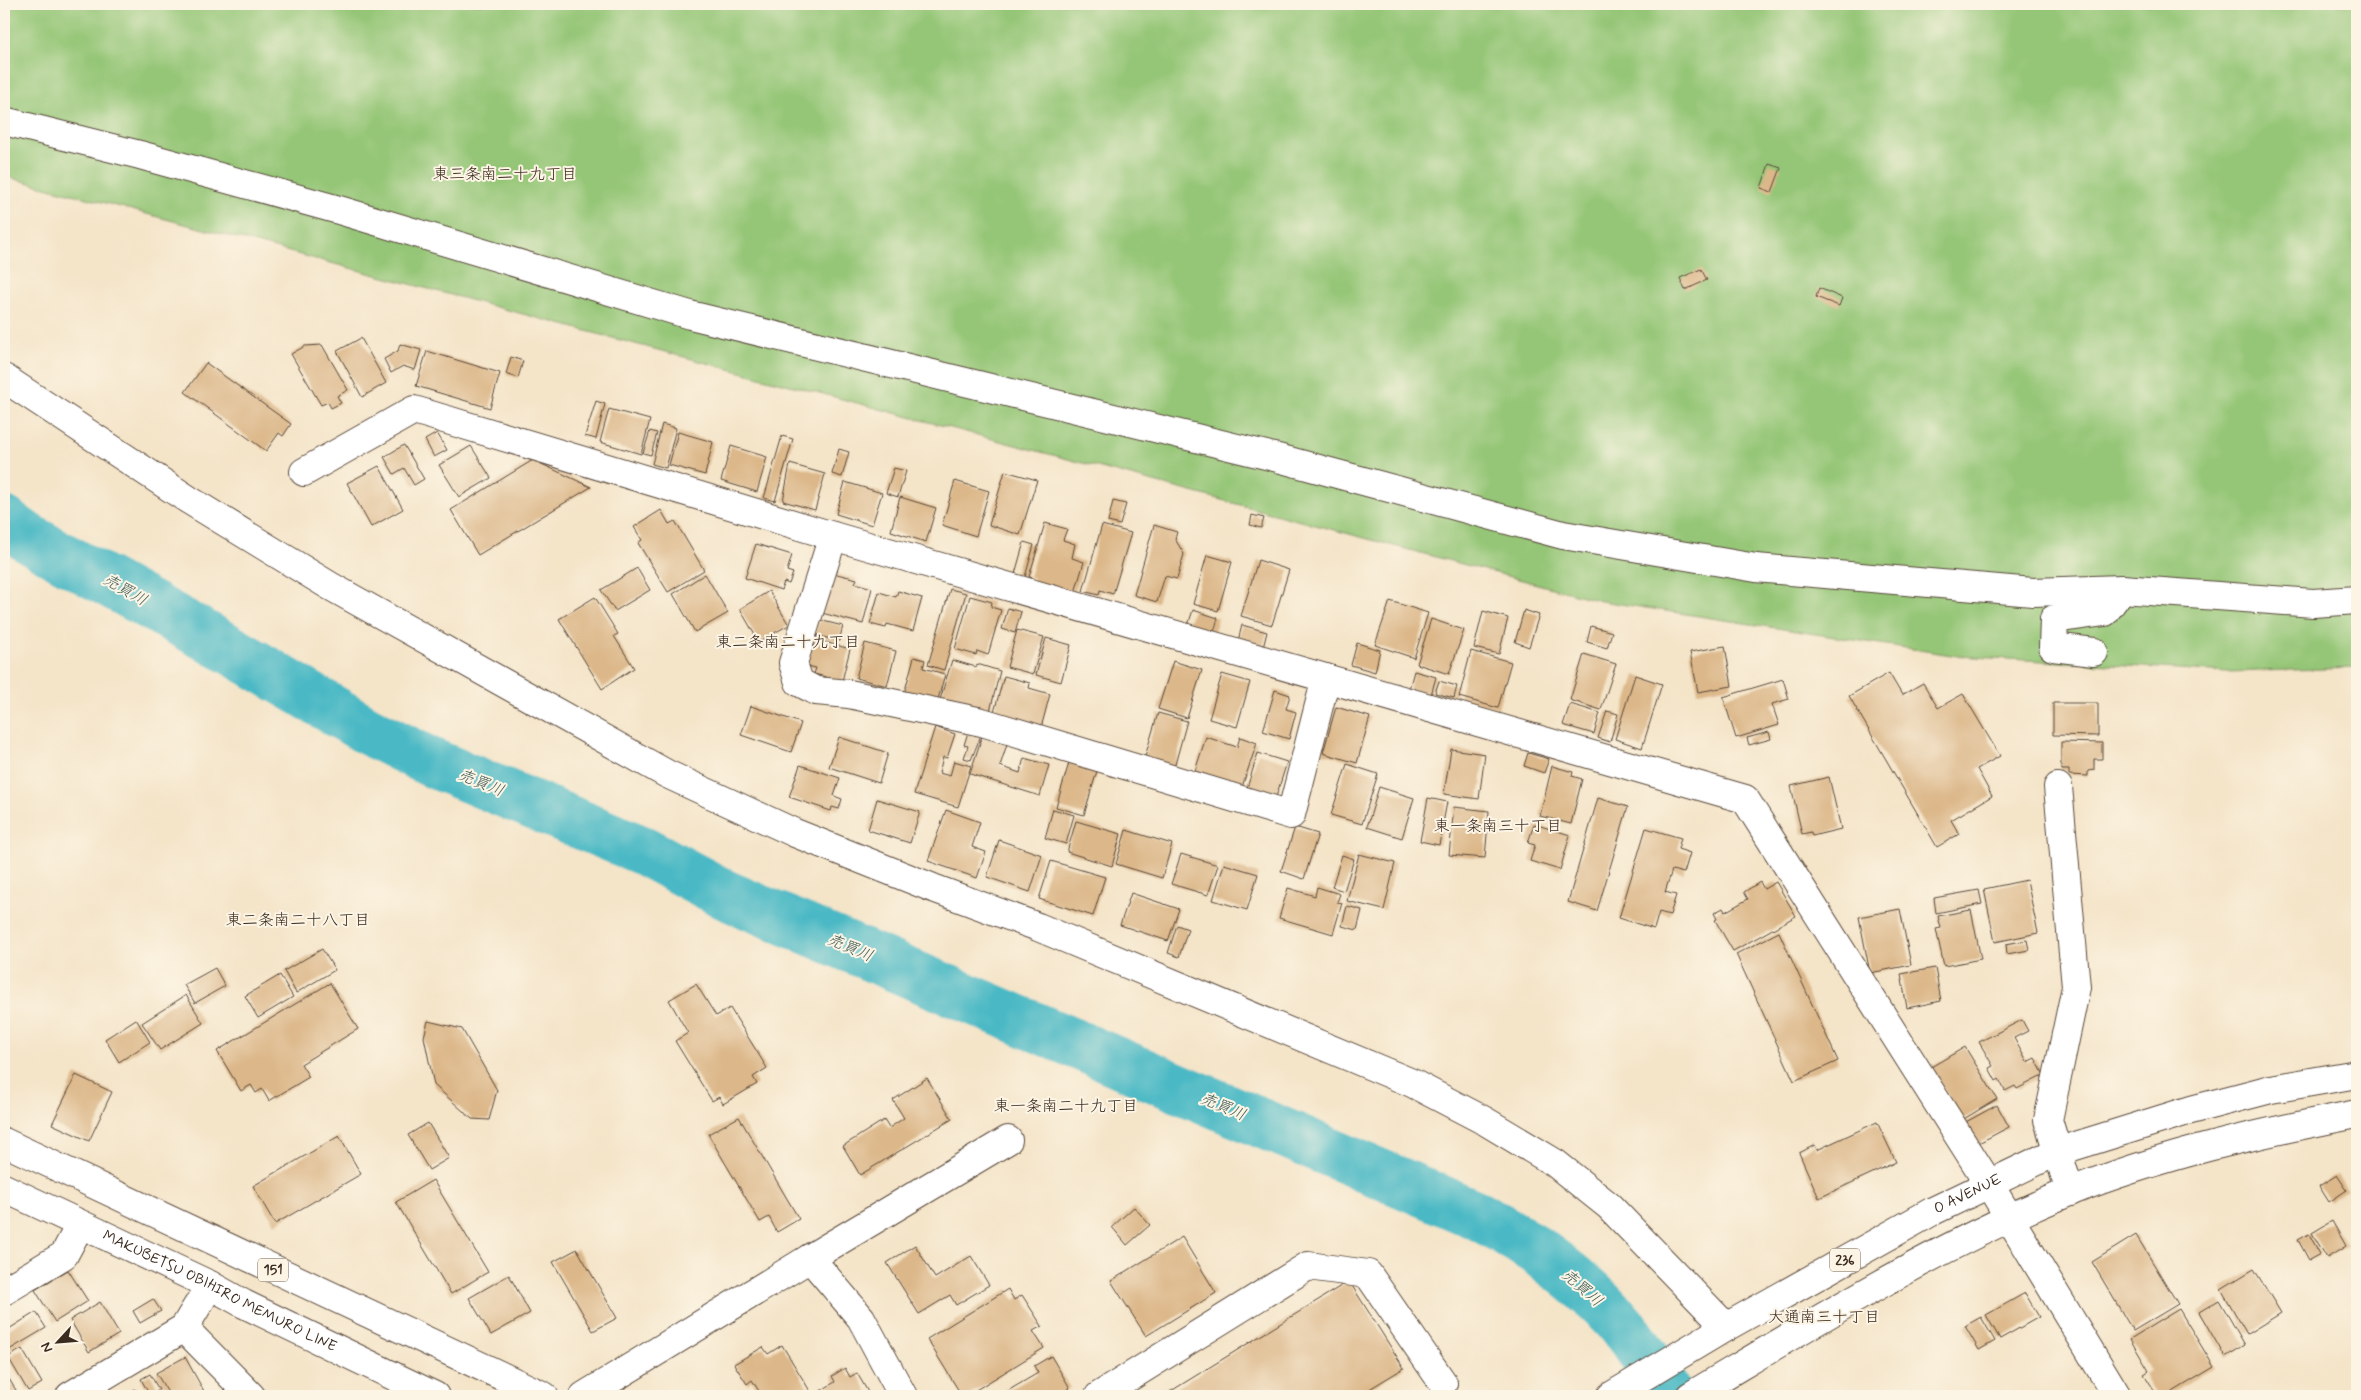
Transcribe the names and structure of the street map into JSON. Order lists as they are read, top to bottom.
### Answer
{
  "streets": {
    "main road": [
      "O AVENUE",
      "236",
      "151",
      "MAKUBETSU OBIHIRO MEMURO LINE"
    ]
  },
  "districts": [
    "東三条南二十九丁目",
    "東二条南二十九丁目",
    "東一条南三十丁目",
    "東二条南二十八丁目",
    "東一条南二十九丁目",
    "大通南三十丁目"
  ],
  "water": ["売買川"],
  "north": "bottom left"
}
